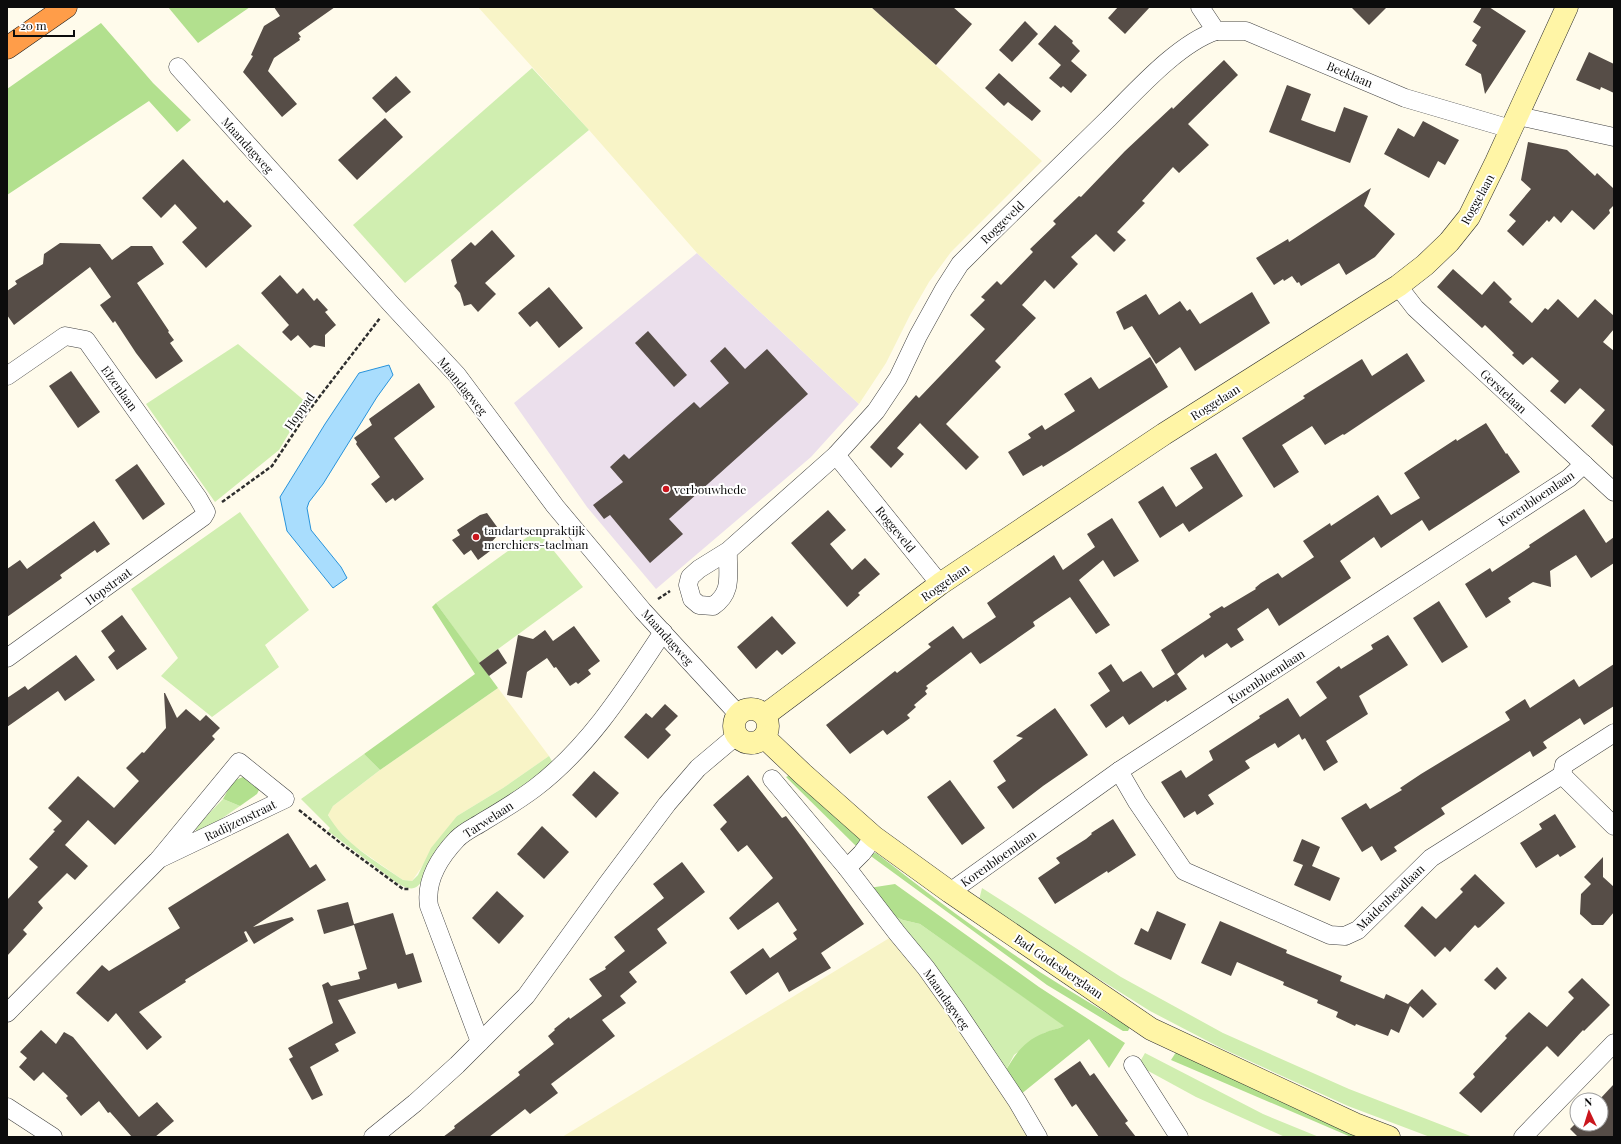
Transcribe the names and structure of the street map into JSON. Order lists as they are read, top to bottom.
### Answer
{
  "streets": {
    "street": [
      "Beeklaan",
      "Maandagweg",
      "Roggelaan",
      "Roggeveld",
      "Elzenlaan",
      "Gerstelaan",
      "Korenbloemlaan",
      "Hopstraat",
      "Tarwelaan",
      "Radijzenstraat",
      "Maidenheadlaan",
      "Bad Godesberglaan"
    ],
    "path": ["Hoppad"]
  },
  "crossings": [
    ["Beeklaan", "Roggelaan"],
    ["Beeklaan", "Roggeveld"],
    ["Maandagweg", "Roggelaan"],
    ["Maandagweg", "Hoppad"],
    ["Maandagweg", "Tarwelaan"],
    ["Maandagweg", "Bad Godesberglaan"],
    ["Roggelaan", "Roggeveld"],
    ["Roggelaan", "Gerstelaan"],
    ["Roggelaan", "Bad Godesberglaan"],
    ["Elzenlaan", "Hoppad"],
    ["Elzenlaan", "Hopstraat"],
    ["Gerstelaan", "Korenbloemlaan"],
    ["Hoppad", "Hopstraat"],
    ["Korenbloemlaan", "Maidenheadlaan"],
    ["Korenbloemlaan", "Bad Godesberglaan"]
  ],
  "places": ["verbouwhede", "tandartsenpraktijk merchiers-taelman"],
  "scale_bar": "20 m",
  "north": "top"
}
